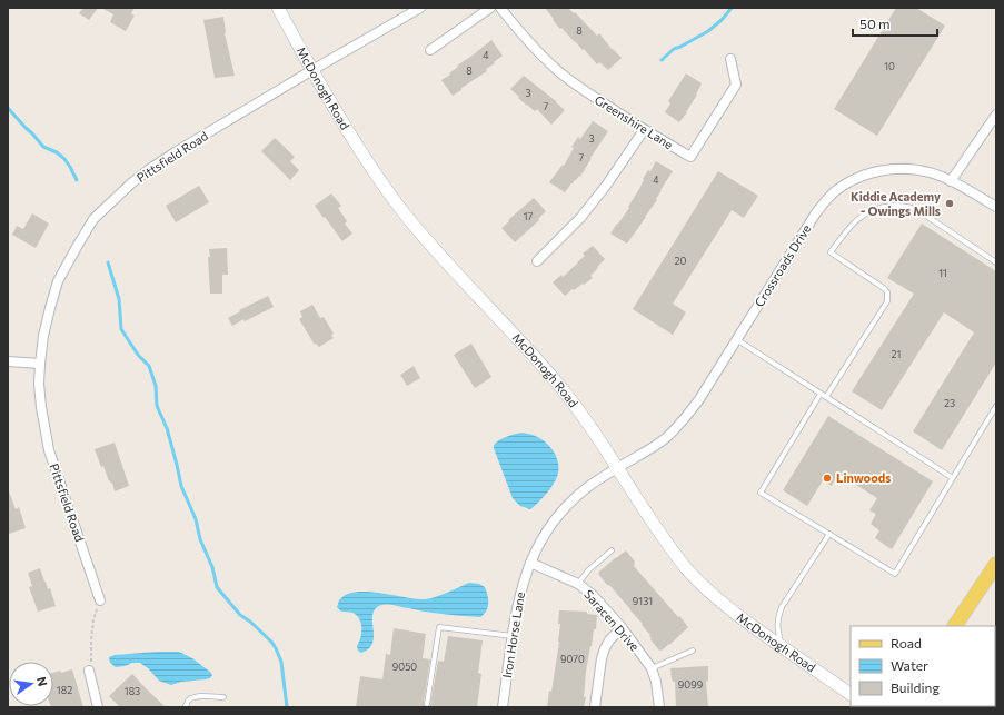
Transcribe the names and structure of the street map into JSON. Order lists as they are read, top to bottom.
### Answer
{
  "streets": {
    "main road": ["McDonogh Road"],
    "street": [
      "Greenshire Lane",
      "Pittsfield Road",
      "Crossroads Drive",
      "Saracen Drive",
      "Iron Horse Lane"
    ]
  },
  "crossings": [
    ["McDonogh Road", "Pittsfield Road"],
    ["McDonogh Road", "Crossroads Drive"],
    ["McDonogh Road", "Iron Horse Lane"],
    ["Crossroads Drive", "Iron Horse Lane"],
    ["Saracen Drive", "Iron Horse Lane"]
  ],
  "places": ["Kiddie Academy - Owings Mills", "Linwoods"],
  "house_numbers": [
    "8",
    "4",
    "10",
    "8",
    "3",
    "7",
    "3",
    "7",
    "4",
    "17",
    "20",
    "11",
    "21",
    "23",
    "9131",
    "9070",
    "9050",
    "9099",
    "182",
    "183"
  ],
  "legend": ["Road", "Water", "Building"],
  "scale_bar": "50 m",
  "north": "right"
}
